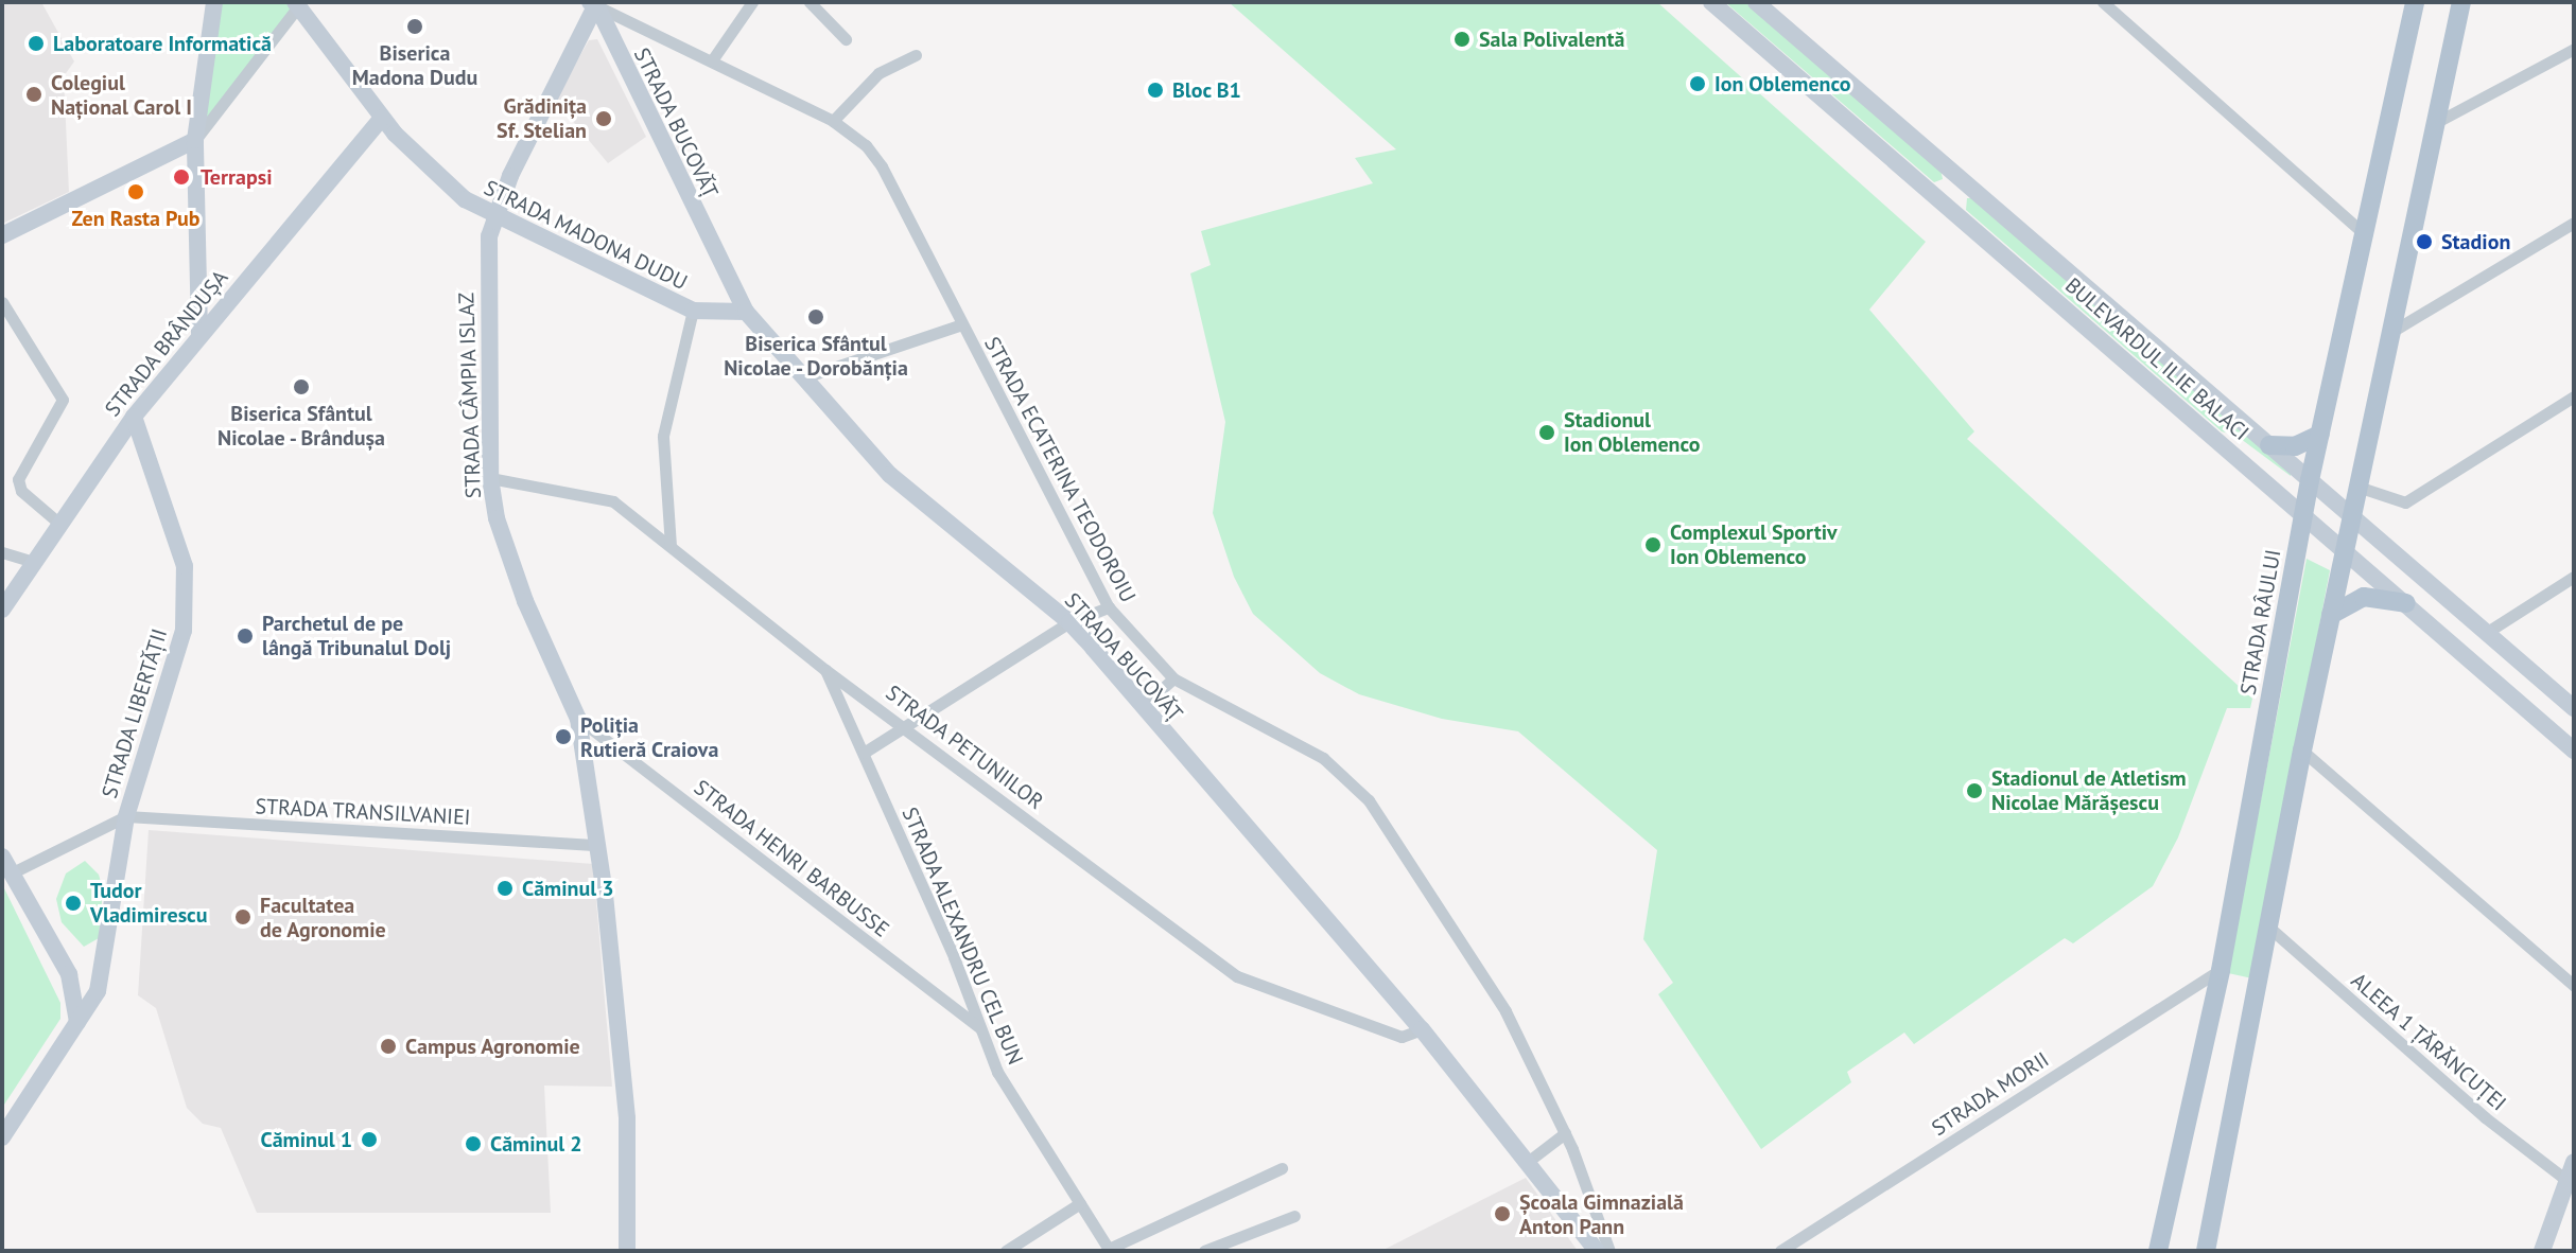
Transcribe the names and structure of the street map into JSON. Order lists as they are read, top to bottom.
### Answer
{
  "streets": {
    "main road": ["STRADA RÂULUI"],
    "street": [
      "STRADA BUCOVĂȚ",
      "STRADA MADONA DUDU",
      "STRADA BRÂNDUȘA",
      "BULEVARDUL ILIE BALACI",
      "STRADA CÂMPIA ISLAZ",
      "STRADA ECATERINA TEODOROIU",
      "STRADA LIBERTĂȚII",
      "STRADA PETUNIILOR",
      "STRADA TRANSILVANIEI",
      "STRADA HENRI BARBUSSE",
      "STRADA ALEXANDRU CEL BUN",
      "ALEEA 1 ȚĂRĂNCUȚEI",
      "STRADA MORII"
    ]
  },
  "crossings": [
    ["STRADA BUCOVĂȚ", "STRADA MADONA DUDU"],
    ["STRADA BUCOVĂȚ", "STRADA CÂMPIA ISLAZ"],
    ["STRADA BUCOVĂȚ", "STRADA ECATERINA TEODOROIU"],
    ["STRADA BUCOVĂȚ", "STRADA PETUNIILOR"],
    ["STRADA MADONA DUDU", "STRADA BRÂNDUȘA"],
    ["STRADA MADONA DUDU", "STRADA CÂMPIA ISLAZ"],
    ["STRADA BRÂNDUȘA", "STRADA LIBERTĂȚII"],
    ["BULEVARDUL ILIE BALACI", "STRADA RÂULUI"],
    ["STRADA CÂMPIA ISLAZ", "STRADA ECATERINA TEODOROIU"],
    ["STRADA CÂMPIA ISLAZ", "STRADA PETUNIILOR"],
    ["STRADA CÂMPIA ISLAZ", "STRADA TRANSILVANIEI"],
    ["STRADA CÂMPIA ISLAZ", "STRADA HENRI BARBUSSE"],
    ["STRADA RÂULUI", "STRADA MORII"],
    ["STRADA LIBERTĂȚII", "STRADA TRANSILVANIEI"],
    ["STRADA PETUNIILOR", "STRADA ALEXANDRU CEL BUN"],
    ["STRADA HENRI BARBUSSE", "STRADA ALEXANDRU CEL BUN"]
  ],
  "places": [
    "Biserica Madona Dudu",
    "Sala Polivalentă",
    "Laboratoare Informatică",
    "Ion Oblemenco",
    "Bloc B1",
    "Colegiul Național Carol I",
    "Grădinița Sf. Stelian",
    "Terrapsi",
    "Zen Rasta Pub",
    "Stadion",
    "Biserica Sfântul Nicolae - Dorobănția",
    "Biserica Sfântul Nicolae - Brândușa",
    "Stadionul Ion Oblemenco",
    "Complexul Sportiv Ion Oblemenco",
    "Parchetul de pe lângă Tribunalul Dolj",
    "Poliția Rutieră Craiova",
    "Stadionul de Atletism Nicolae Mărășescu",
    "Căminul 3",
    "Tudor Vladimirescu",
    "Facultatea de Agronomie",
    "Campus Agronomie",
    "Căminul 1",
    "Căminul 2",
    "Școala Gimnazială Anton Pann"
  ]
}
